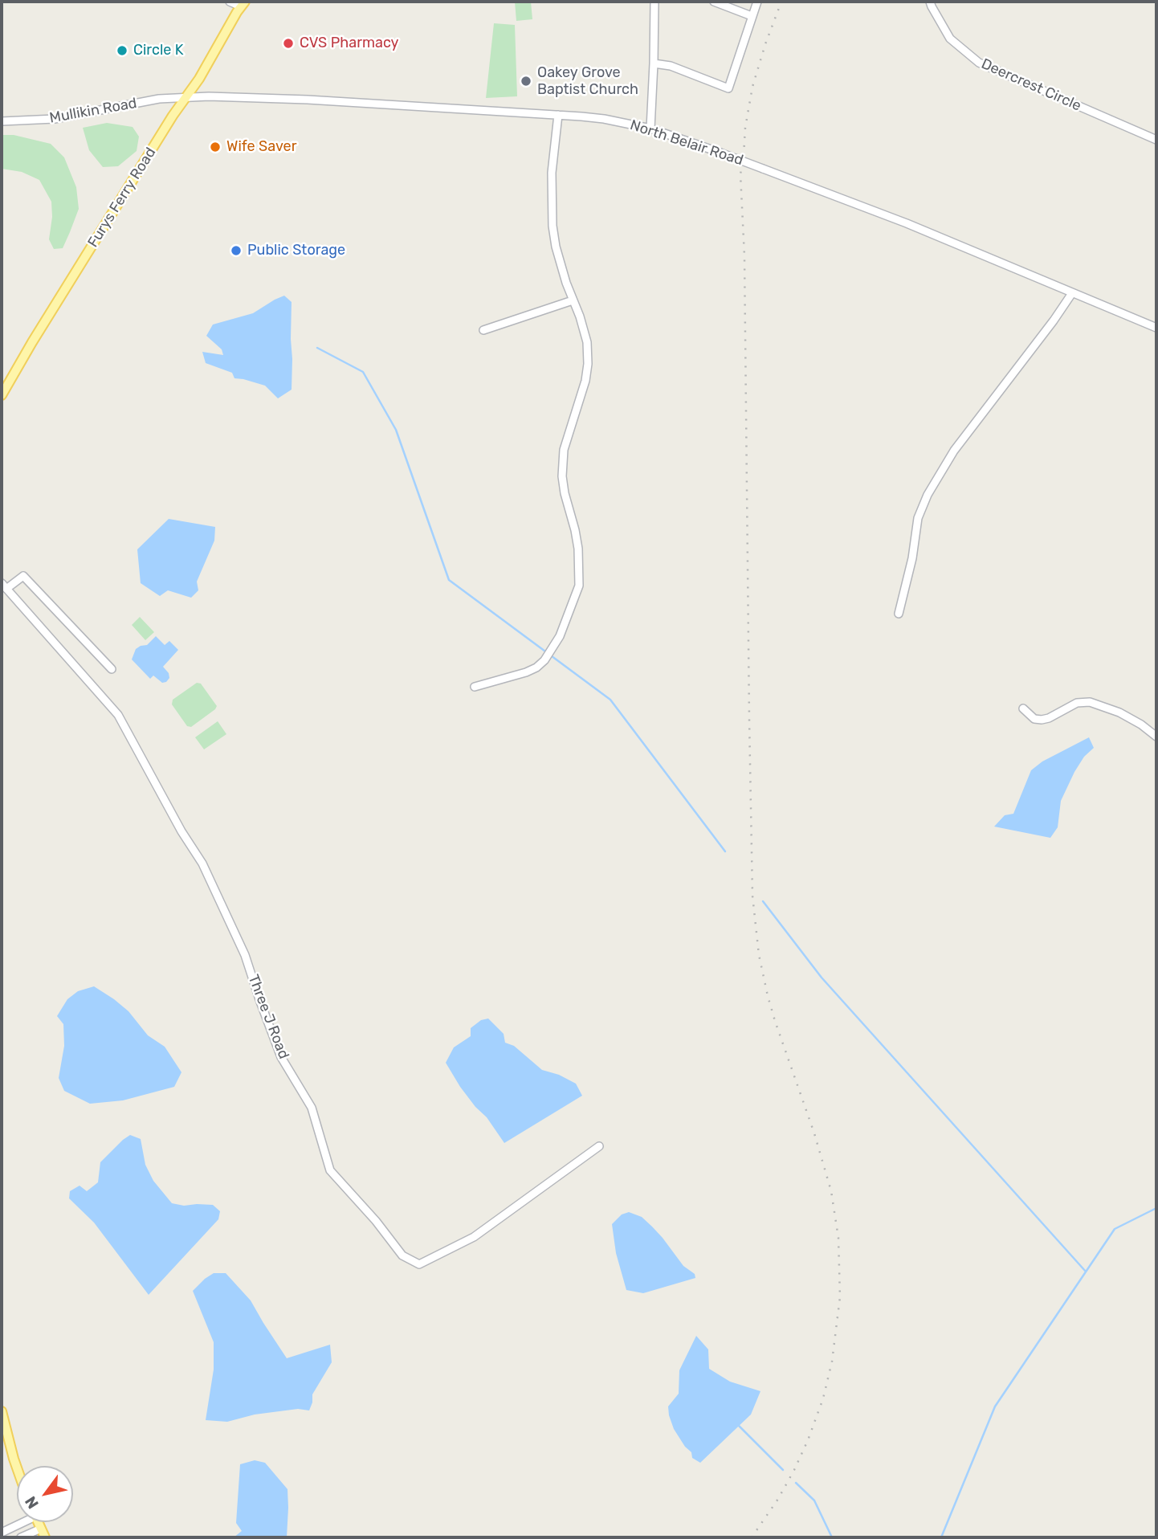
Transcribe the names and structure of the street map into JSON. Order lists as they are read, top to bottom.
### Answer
{
  "streets": {
    "main road": ["Furys Ferry Road"],
    "street": [
      "Deercrest Circle",
      "Mullikin Road",
      "North Belair Road",
      "Three J Road"
    ]
  },
  "crossings": [
    ["Mullikin Road", "North Belair Road"],
    ["Mullikin Road", "Furys Ferry Road"],
    ["North Belair Road", "Furys Ferry Road"]
  ],
  "places": [
    "CVS Pharmacy",
    "Circle K",
    "Oakey Grove Baptist Church",
    "Wife Saver",
    "Public Storage"
  ],
  "north": "bottom left"
}
